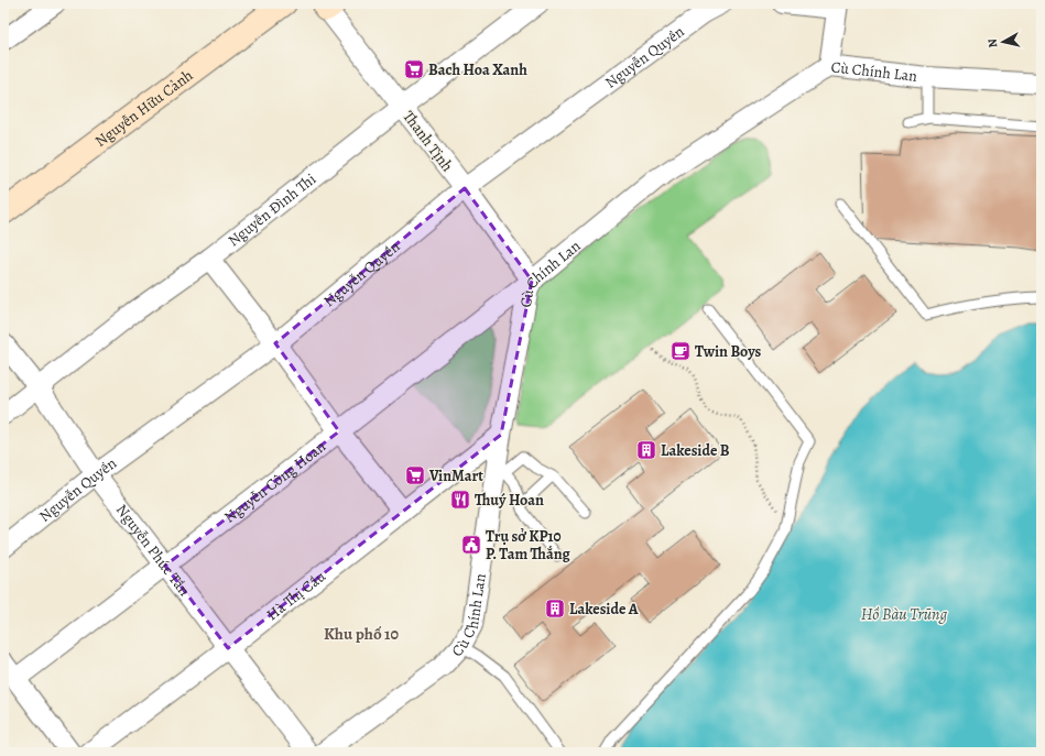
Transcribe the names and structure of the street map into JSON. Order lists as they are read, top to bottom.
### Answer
{
  "streets": {
    "main road": ["Nguyễn Hữu Cảnh"],
    "street": [
      "Nguyễn Quyền",
      "Cù Chính Lan",
      "Thanh Tịnh",
      "Nguyễn Đình Thi",
      "Nguyễn Công Hoan",
      "Nguyễn Phúc Tần",
      "Hà Thị Cầu"
    ]
  },
  "crossings": [
    ["Nguyễn Quyền", "Thanh Tịnh"],
    ["Nguyễn Quyền", "Nguyễn Phúc Tần"],
    ["Cù Chính Lan", "Thanh Tịnh"],
    ["Cù Chính Lan", "Nguyễn Công Hoan"],
    ["Cù Chính Lan", "Hà Thị Cầu"],
    ["Thanh Tịnh", "Nguyễn Đình Thi"],
    ["Thanh Tịnh", "Nguyễn Công Hoan"],
    ["Nguyễn Đình Thi", "Nguyễn Phúc Tần"],
    ["Nguyễn Công Hoan", "Nguyễn Phúc Tần"],
    ["Nguyễn Phúc Tần", "Hà Thị Cầu"]
  ],
  "districts": ["Khu phố 10"],
  "water": ["Hồ Bàu Trũng"],
  "places": {
    "supermarket": ["Bach Hoa Xanh", "VinMart"],
    "cafe": ["Twin Boys"],
    "building": ["Lakeside B", "Lakeside A"],
    "restaurant": ["Thuý Hoan"],
    "public building": ["Trụ sở KP10 P. Tam Thắng"]
  },
  "north": "left"
}
